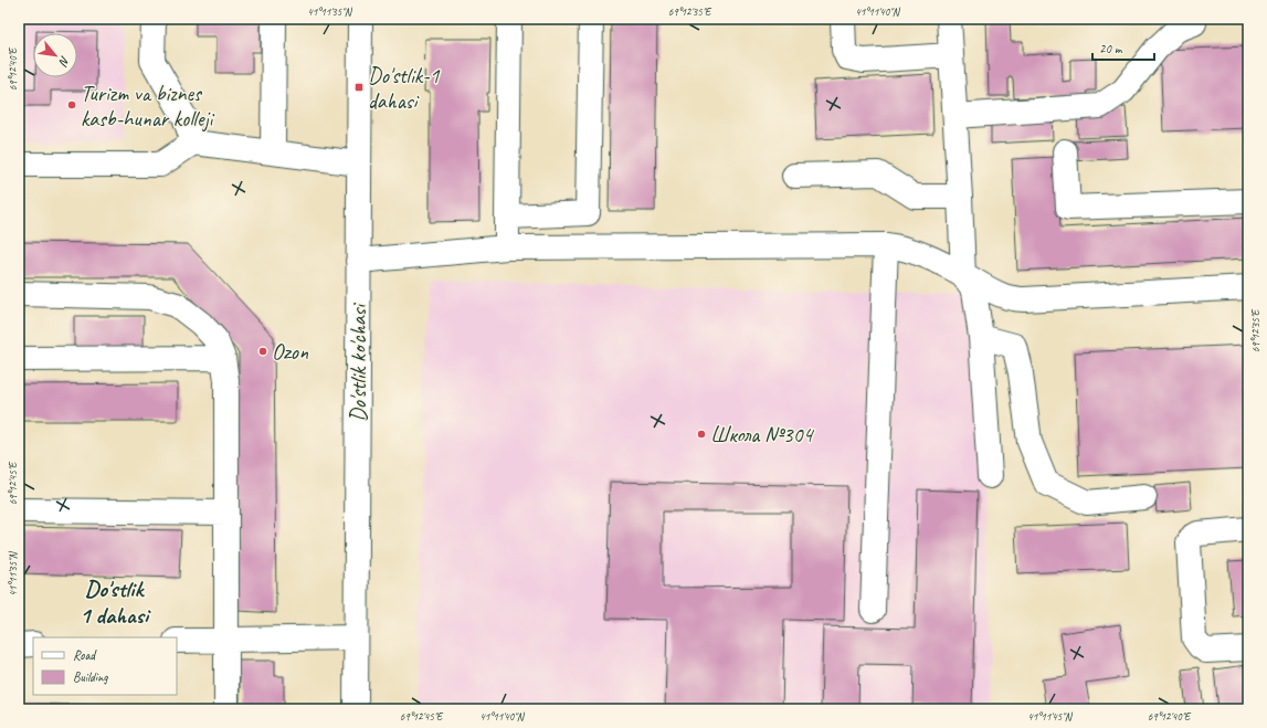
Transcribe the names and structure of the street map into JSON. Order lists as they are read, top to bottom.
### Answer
{
  "streets": {
    "street": ["Do'stlik ko'chasi"]
  },
  "districts": ["Do'stlik 1 dahasi"],
  "places": {
    "transit": ["Do'stlik-1 dahasi"],
    "other": ["Turizm va biznes kasb-hunar kolleji", "Ozon", "Школа №304"]
  },
  "legend": ["Road", "Building"],
  "scale_bar": "20 m",
  "north": "bottom right",
  "coordinates": [
    "41°11'35\"N",
    "69°12'35\"E",
    "41°11'40\"N",
    "69°12'40\"E",
    "69°12'45\"E",
    "41°11'45\"N"
  ]
}
